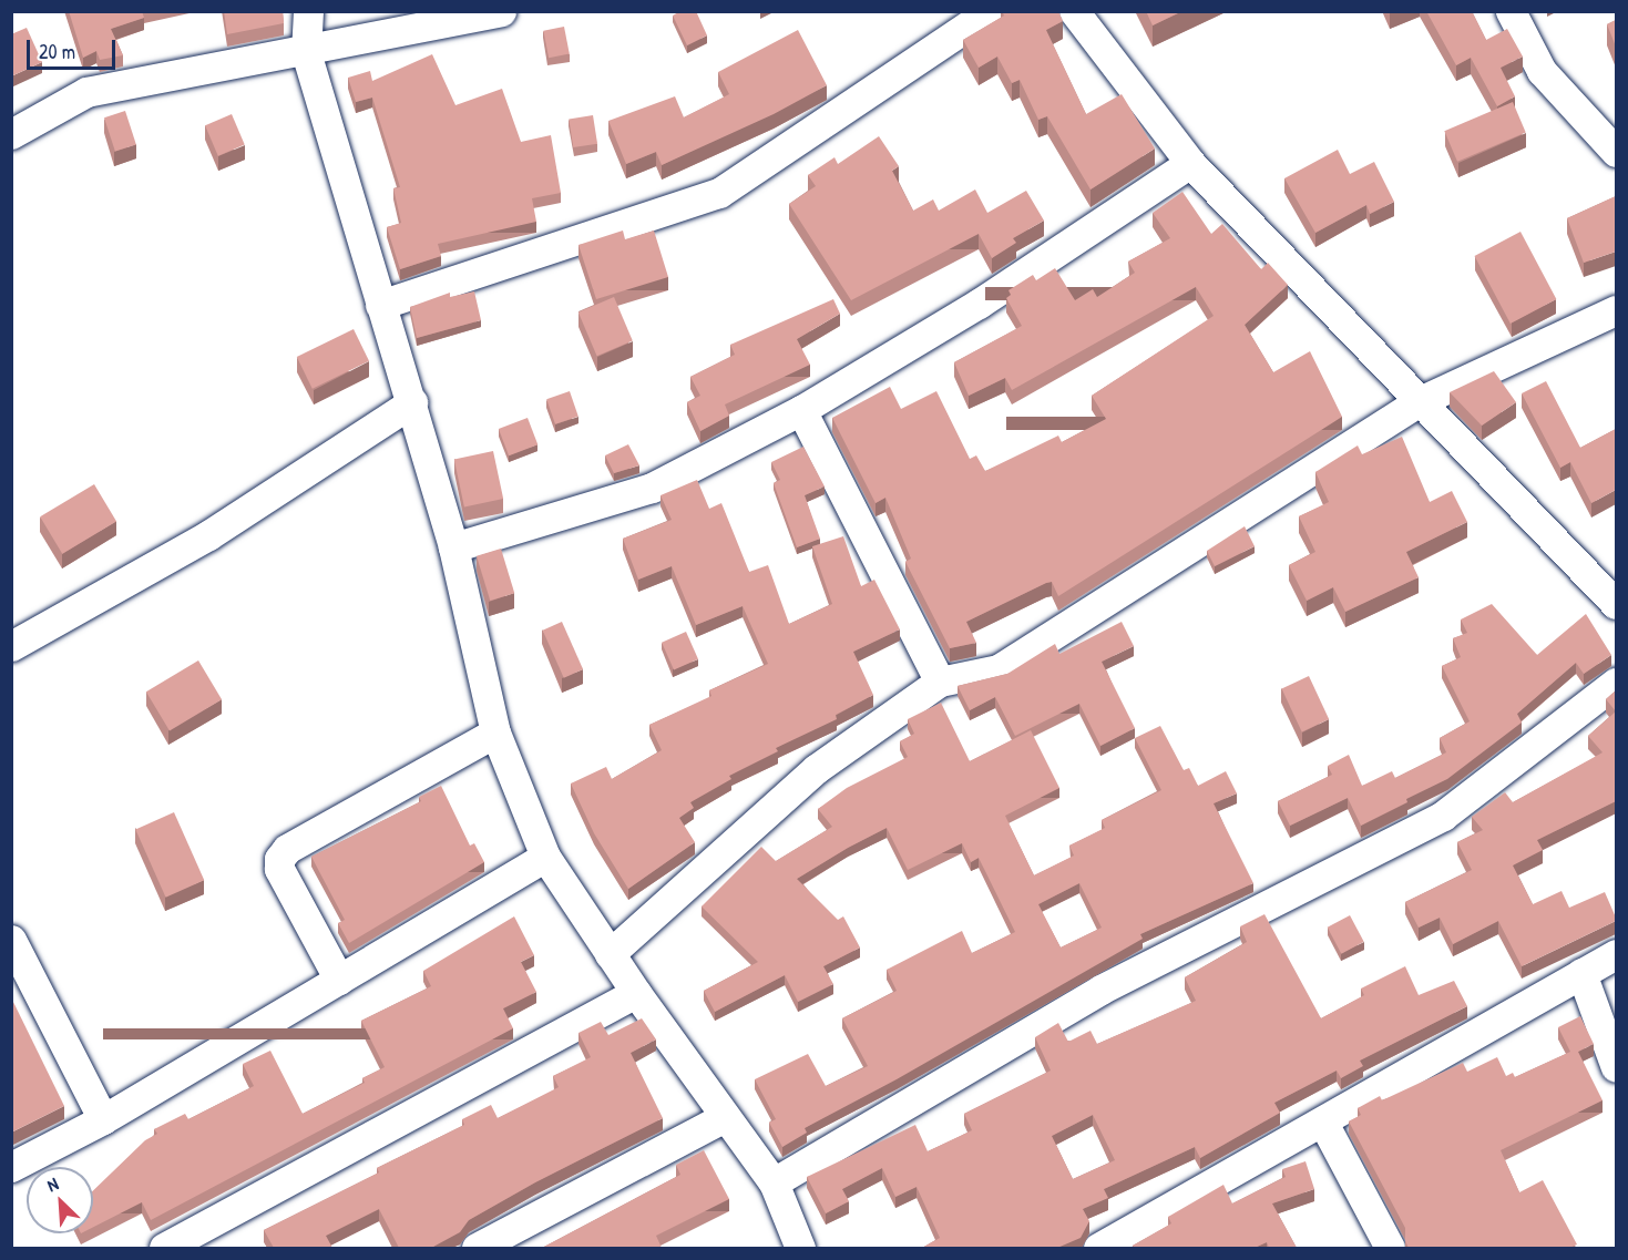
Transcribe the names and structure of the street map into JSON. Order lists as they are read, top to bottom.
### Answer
{
  "scale_bar": "20 m",
  "north": "top left"
}
